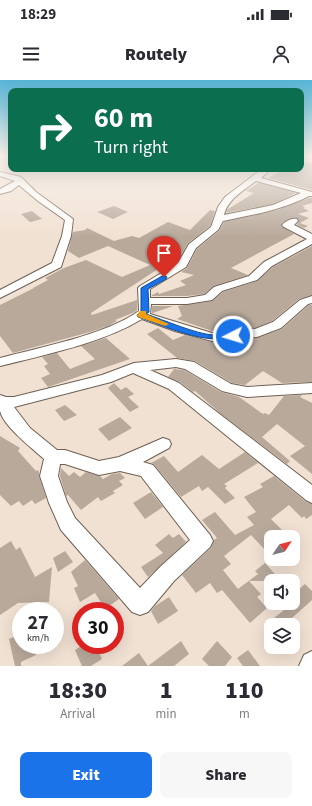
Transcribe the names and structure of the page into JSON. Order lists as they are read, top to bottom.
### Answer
{
  "north": "top right",
  "page": {
    "status": "18:29",
    "header": "Routely",
    "turn": ["60 m", "Turn right"],
    "speed": "27 km/h",
    "limit": "30",
    "eta": [
      "18:30",
      "Arrival",
      "1",
      "min",
      "110",
      "m"
    ],
    "buttons": ["Exit", "Share"]
  }
}
